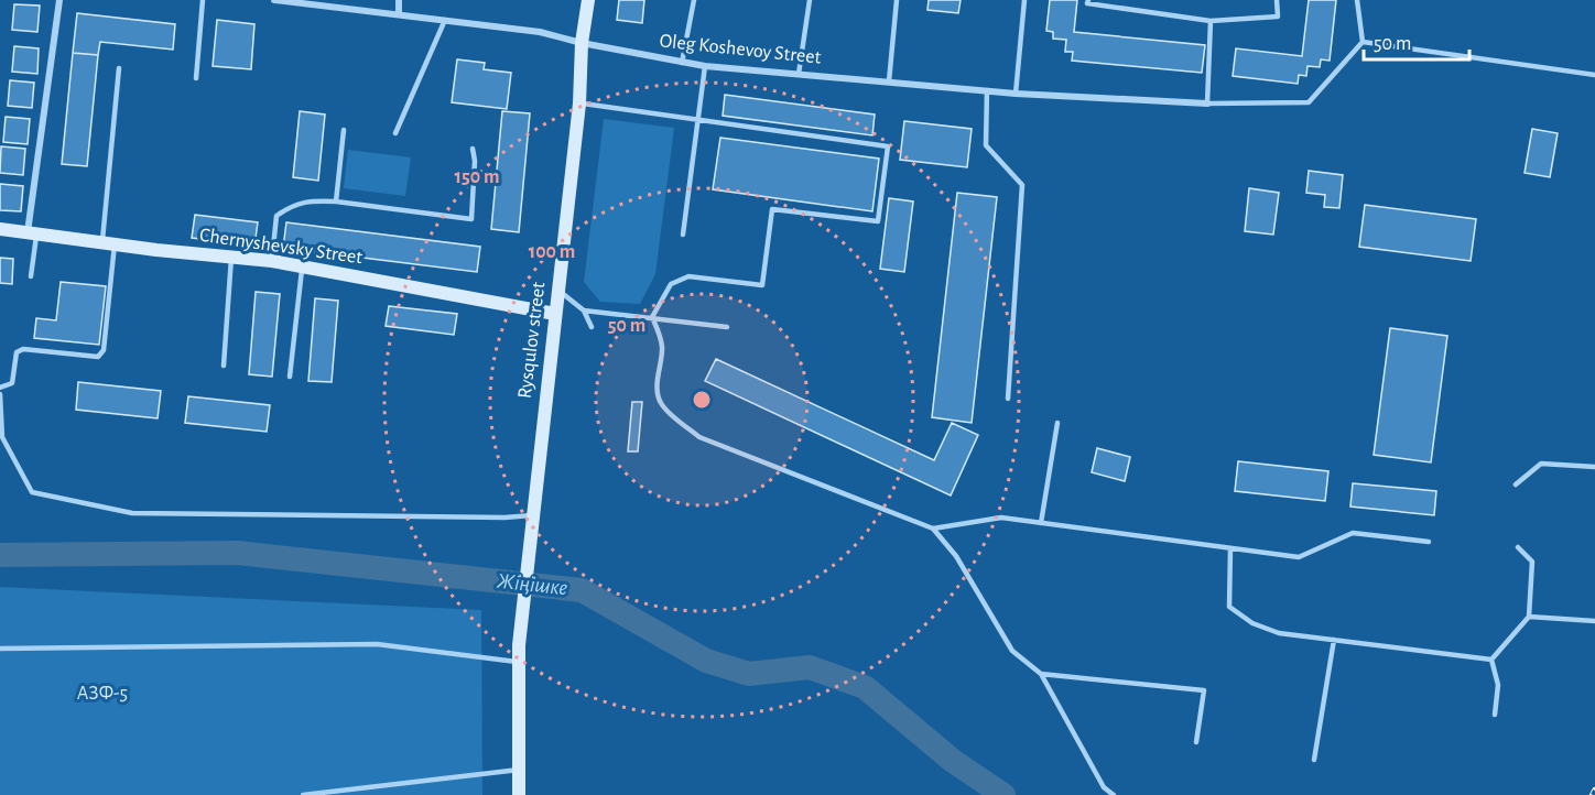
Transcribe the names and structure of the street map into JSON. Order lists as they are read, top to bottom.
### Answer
{
  "streets": {
    "street": ["Oleg Koshevoy Street", "Chernyshevsky Street", "Rysqulov street"]
  },
  "crossings": [
    ["Oleg Koshevoy Street", "Rysqulov street"],
    ["Chernyshevsky Street", "Rysqulov street"]
  ],
  "water": ["Жіңішке"],
  "parks": ["АЗФ-5"],
  "scale_bar": "50 m",
  "rings": ["150 m", "100 m", "50 m"]
}
